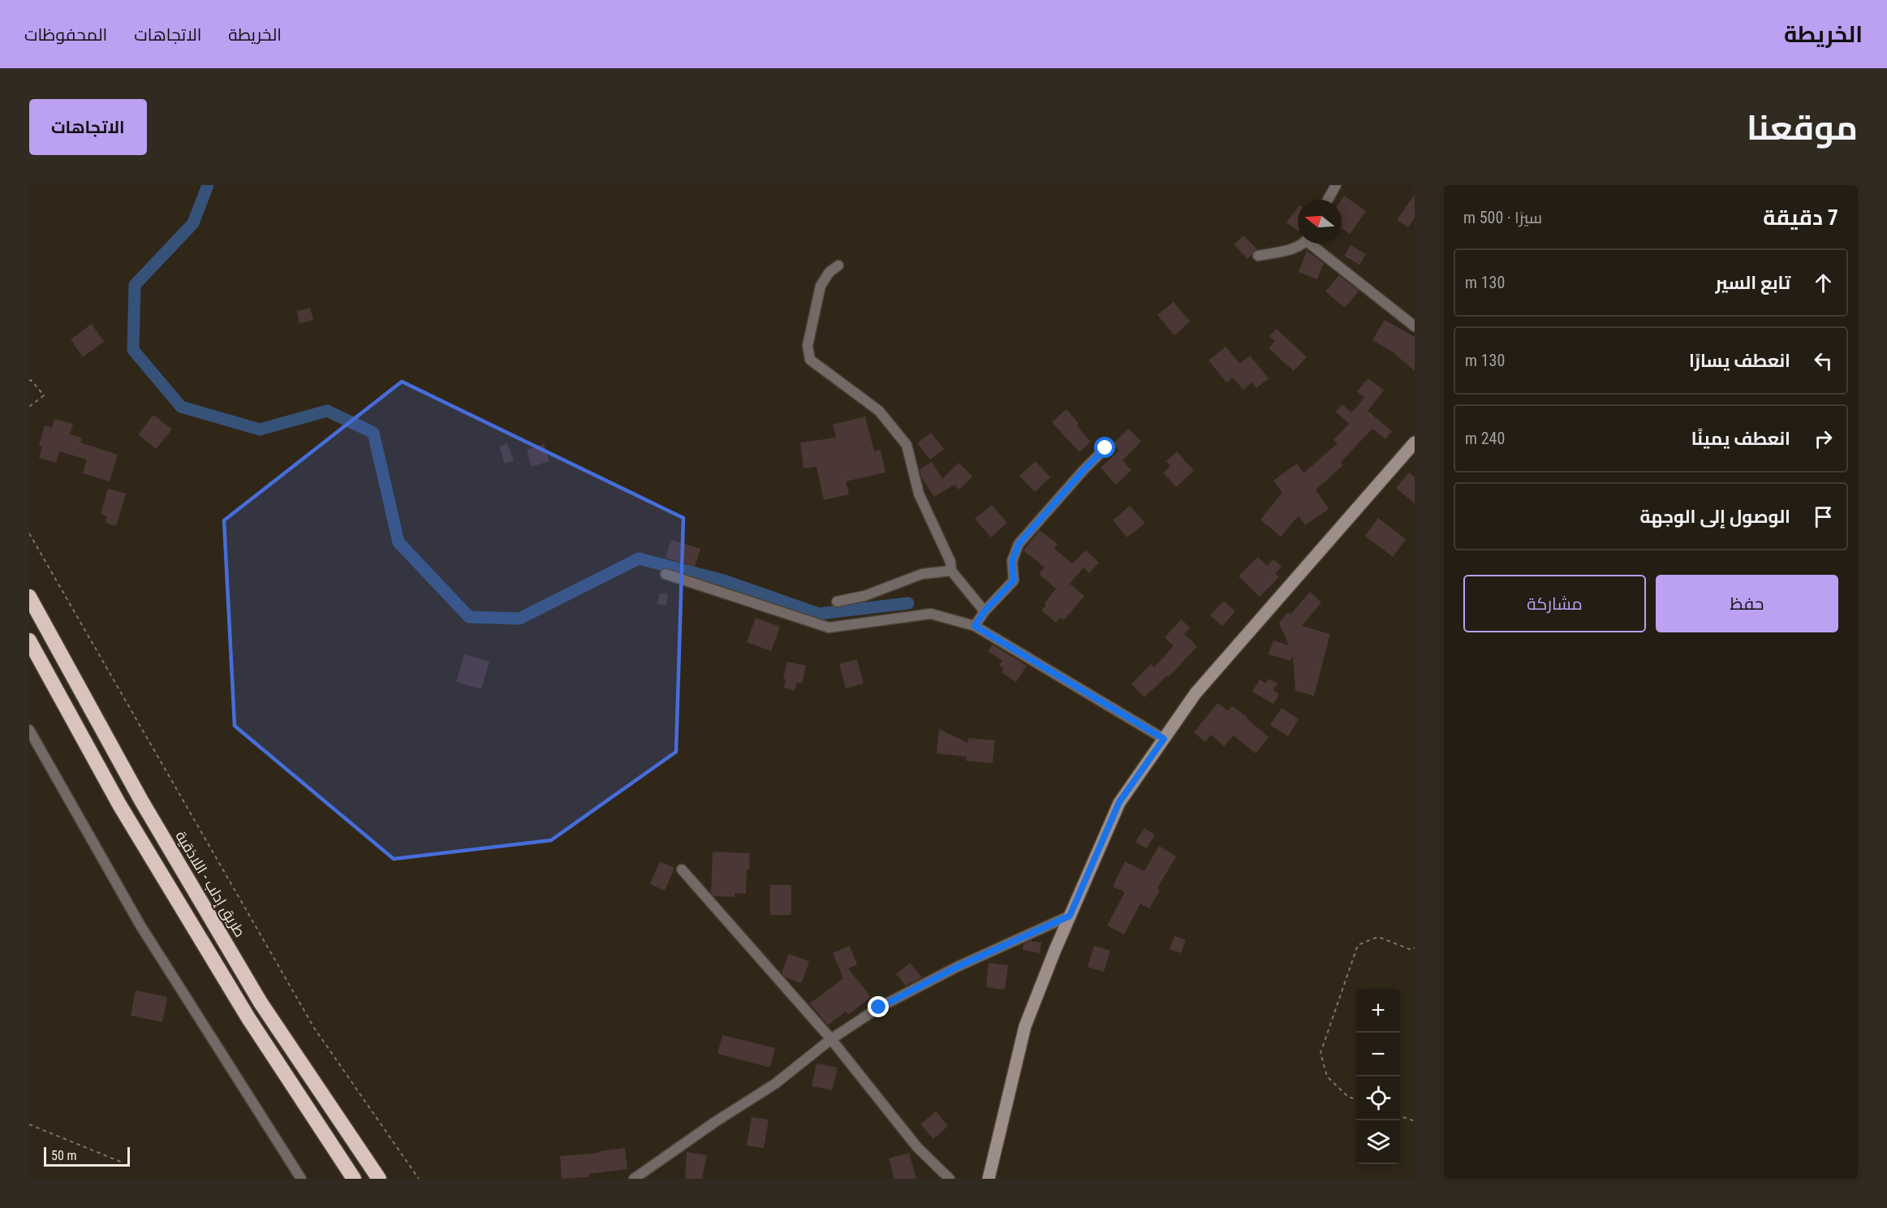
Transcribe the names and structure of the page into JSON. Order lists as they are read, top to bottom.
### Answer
{
  "streets": {
    "highway": ["طريق إدلب - اللاذقية"]
  },
  "scale_bar": "50 m",
  "north": "left",
  "page": {
    "header": "الخريطة",
    "nav": ["الخريطة", "الاتجاهات", "المحفوظات"],
    "title": "موقعنا",
    "buttons": [
      "الاتجاهات",
      ["حفظ", "مشاركة"]
    ],
    "heading": ["7 دقيقة", "سيرًا · 500 m"],
    "list": [
      ["تابع السير", "130 m"],
      ["انعطف يسارًا", "130 m"],
      ["انعطف يمينًا", "240 m"],
      "الوصول إلى الوجهة"
    ],
    "map_buttons": ["+", "−"],
    "scale": "50 m"
  }
}
